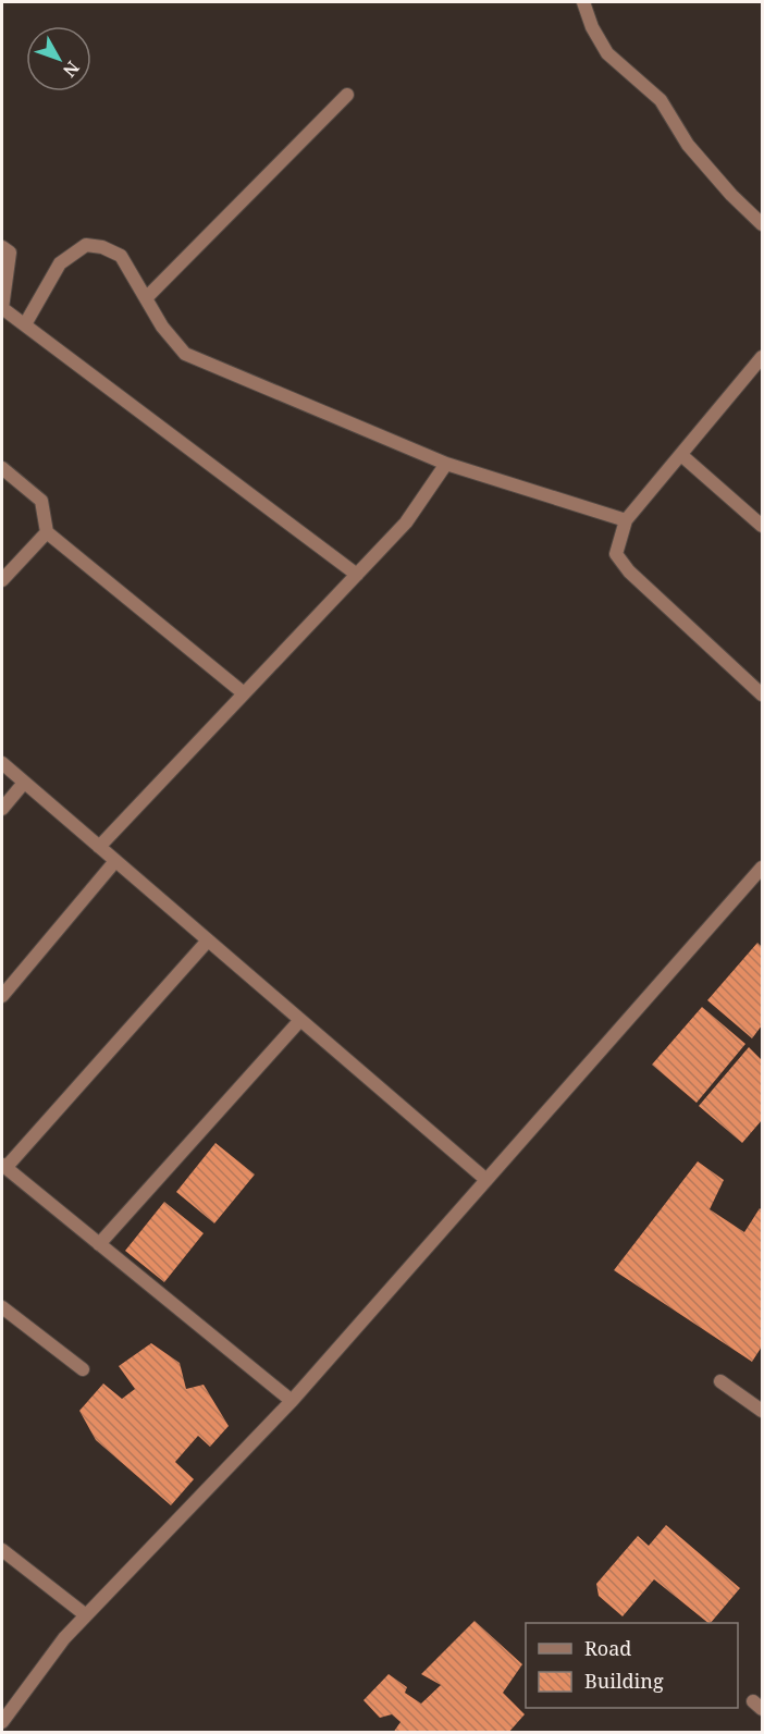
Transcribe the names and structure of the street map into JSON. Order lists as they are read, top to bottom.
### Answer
{
  "legend": ["Road", "Building"],
  "north": "bottom right"
}
